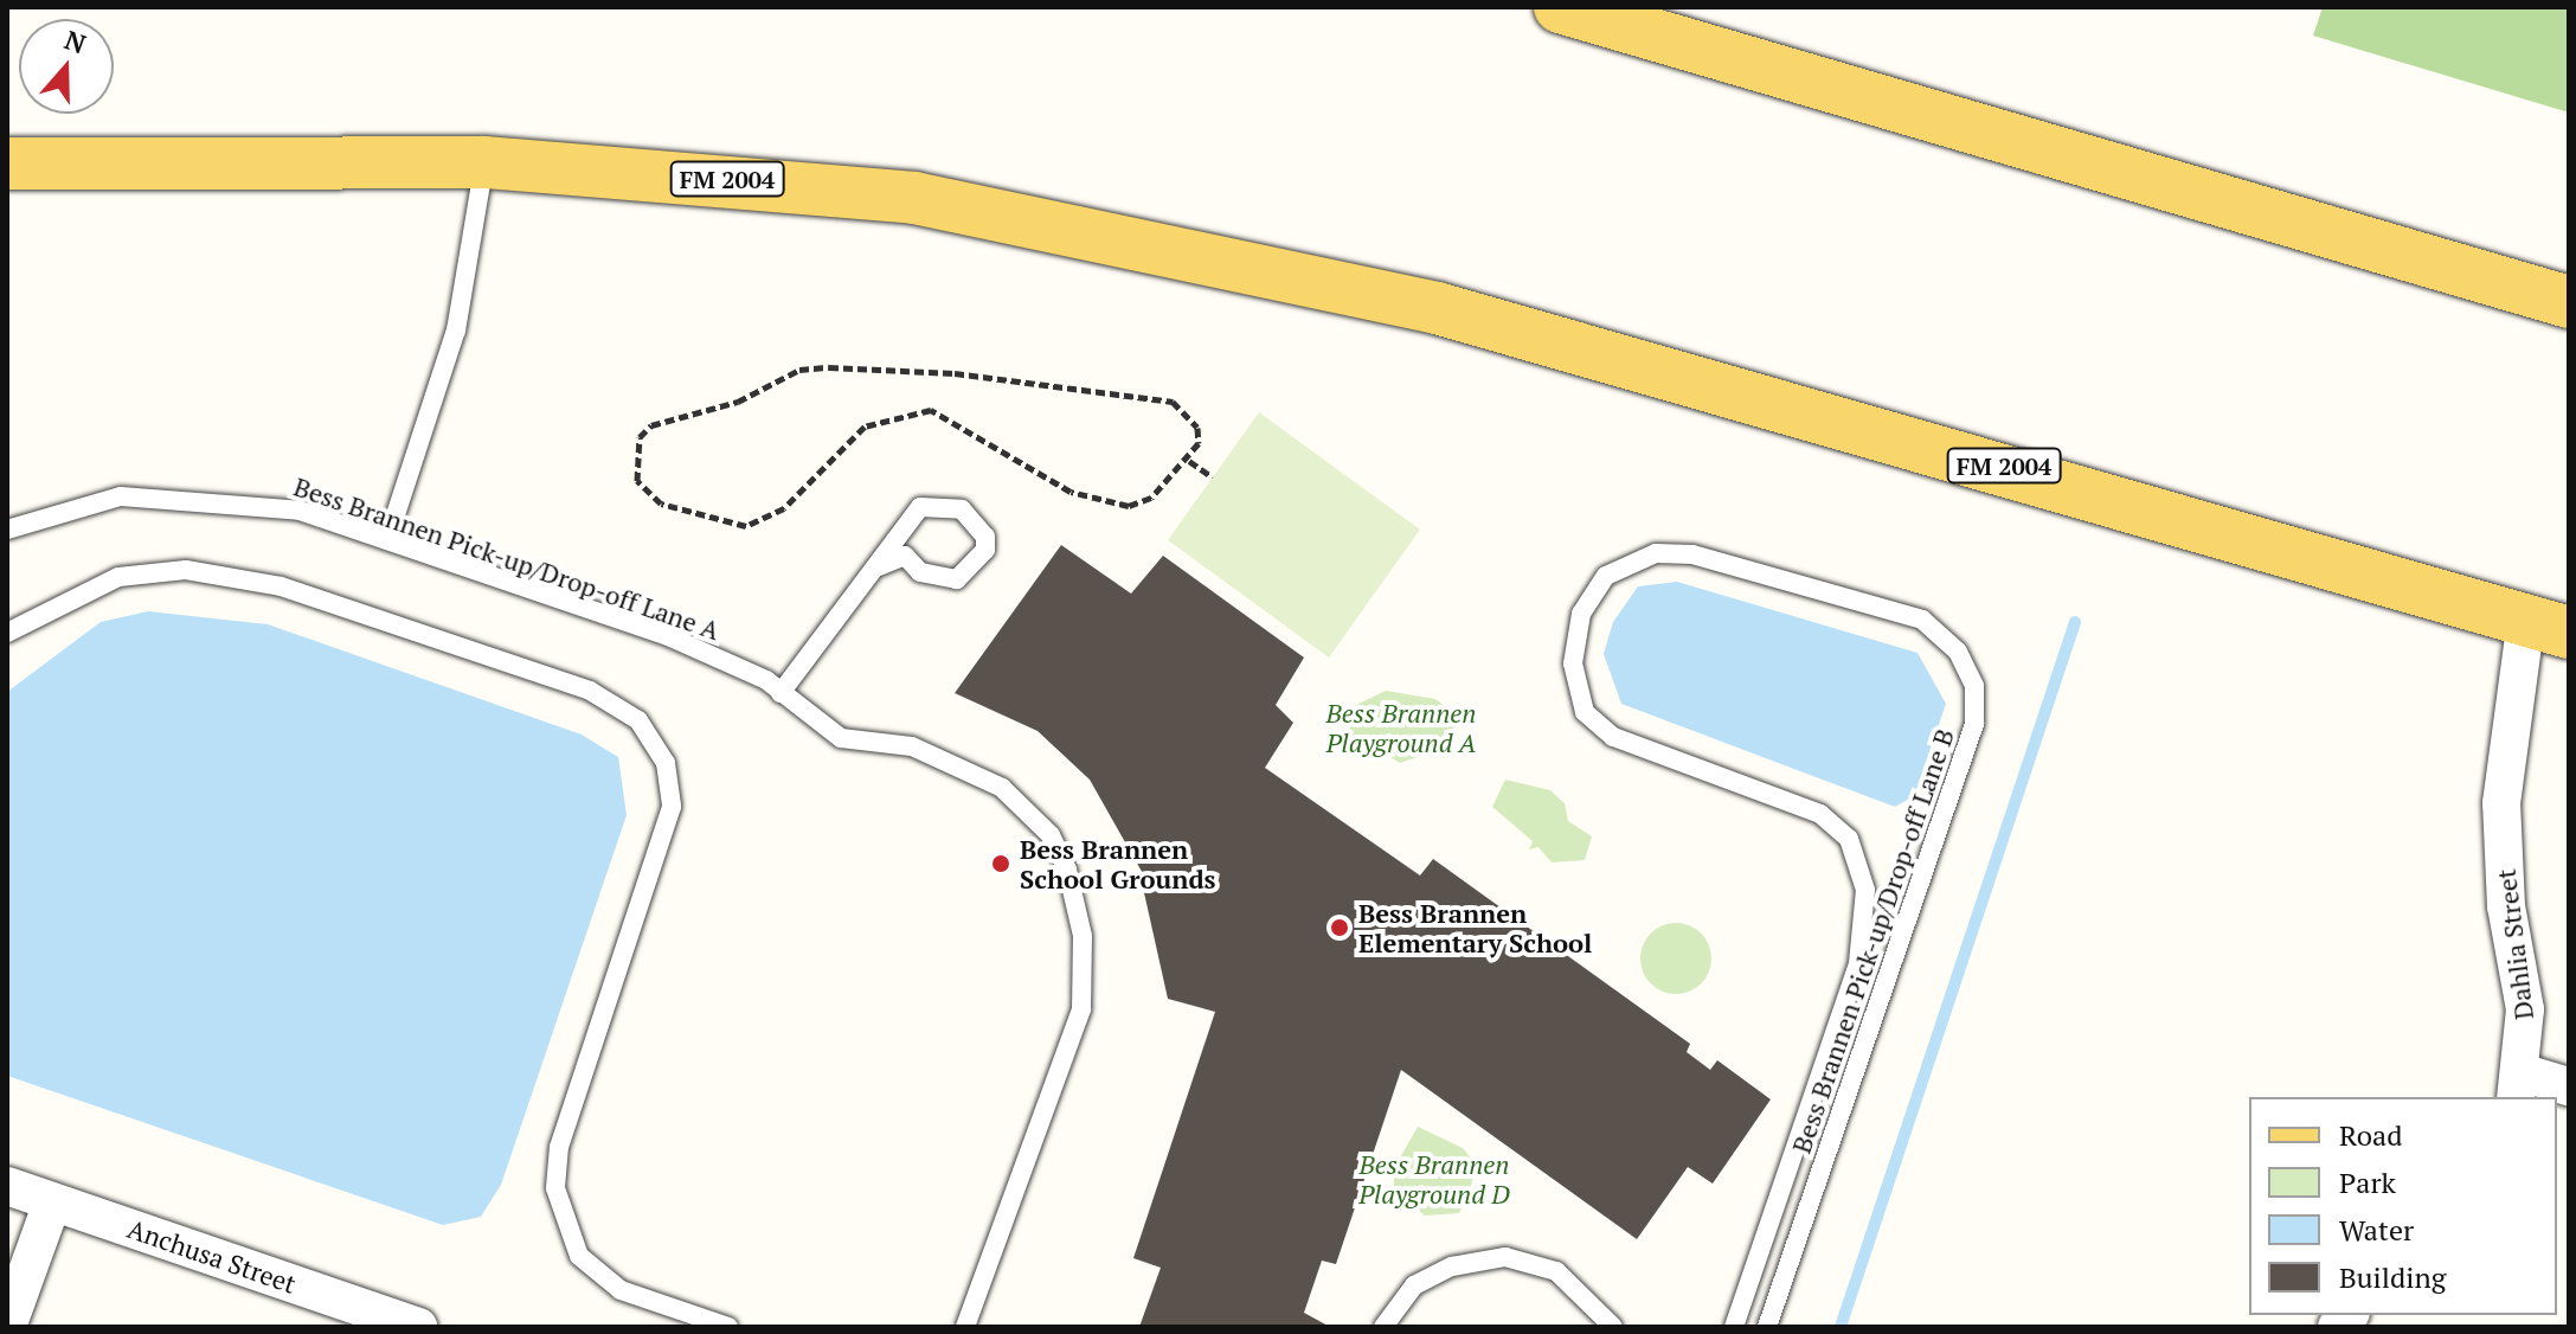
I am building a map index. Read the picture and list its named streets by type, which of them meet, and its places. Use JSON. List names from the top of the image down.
{
  "streets": {
    "main road": ["FM 2004"],
    "street": ["Dahlia Street", "Anchusa Street"],
    "lane": ["Bess Brannen Pick-up/Drop-off Lane A", "Bess Brannen Pick-up/Drop-off Lane B"]
  },
  "crossings": [
    ["FM 2004", "Dahlia Street"]
  ],
  "parks": ["Bess Brannen Playground A", "Bess Brannen Playground D"],
  "places": ["Bess Brannen School Grounds", "Bess Brannen Elementary School"],
  "legend": [
    "Road",
    "Park",
    "Water",
    "Building"
  ],
  "north": "top"
}
